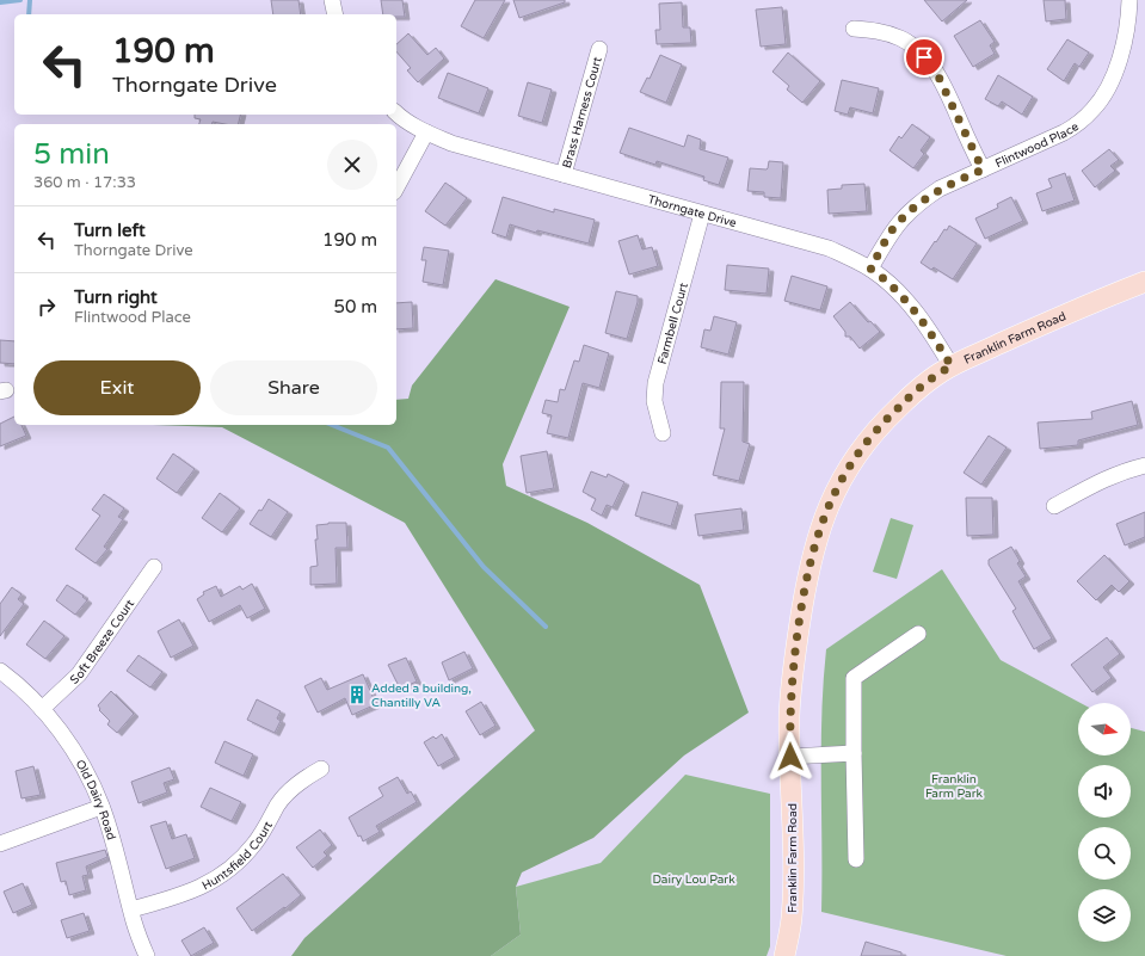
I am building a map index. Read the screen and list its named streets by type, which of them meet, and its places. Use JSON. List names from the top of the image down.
{
  "streets": {
    "main road": ["Franklin Farm Road"],
    "street": [
      "Brass Harness Court",
      "Flintwood Place",
      "Thorngate Drive",
      "Farmbell Court",
      "Soft Breeze Court",
      "Old Dairy Road",
      "Huntsfield Court"
    ]
  },
  "crossings": [
    ["Brass Harness Court", "Thorngate Drive"],
    ["Flintwood Place", "Thorngate Drive"],
    ["Thorngate Drive", "Farmbell Court"],
    ["Thorngate Drive", "Franklin Farm Road"],
    ["Soft Breeze Court", "Old Dairy Road"],
    ["Old Dairy Road", "Huntsfield Court"]
  ],
  "parks": ["Franklin Farm Park", "Dairy Lou Park"],
  "places": {
    "building": ["Added a building, Chantilly VA"]
  },
  "north": "right",
  "page": {
    "turn": ["190 m", "Thorngate Drive"],
    "heading": ["5 min", "360 m · 17:33"],
    "list": [
      {
        "name": "Turn left",
        "note": "Thorngate Drive",
        "value": "190 m"
      },
      {
        "name": "Turn right",
        "note": "Flintwood Place",
        "value": "50 m"
      }
    ],
    "buttons": ["Exit", "Share"]
  }
}
